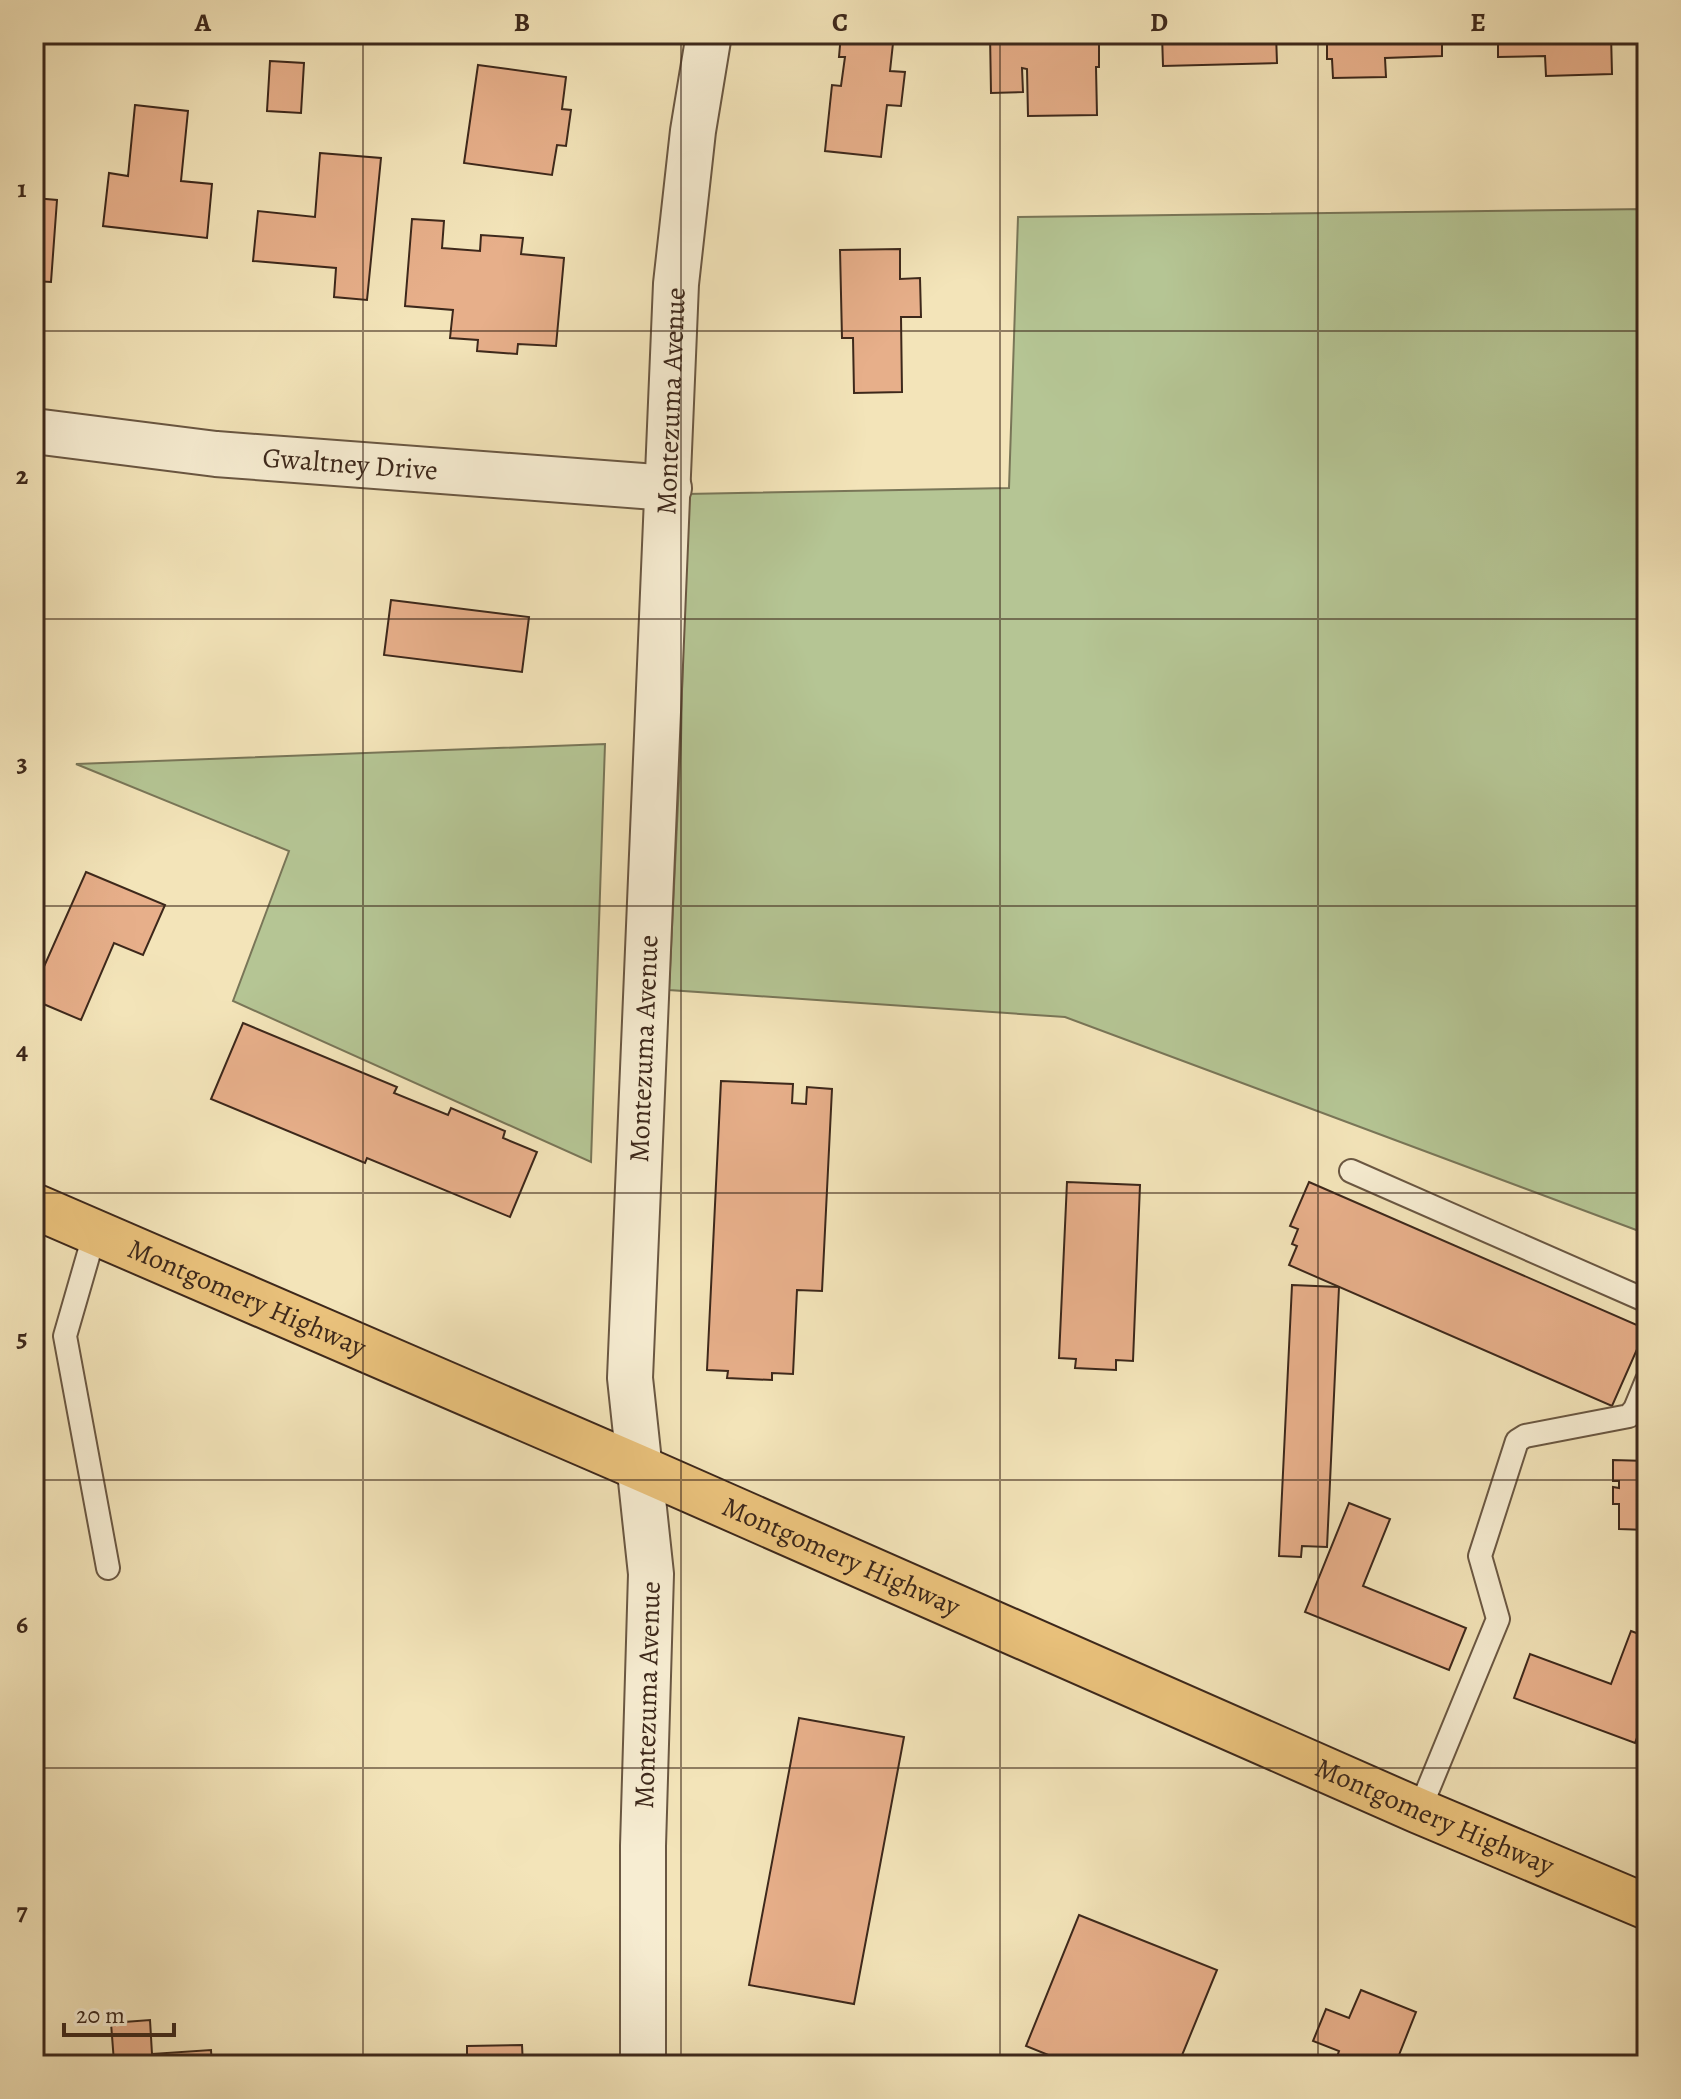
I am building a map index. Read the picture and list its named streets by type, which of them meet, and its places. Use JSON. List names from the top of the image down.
{
  "streets": {
    "main road": ["Montgomery Highway"],
    "street": ["Montezuma Avenue", "Gwaltney Drive"]
  },
  "crossings": [
    ["Montezuma Avenue", "Gwaltney Drive"],
    ["Montezuma Avenue", "Montgomery Highway"]
  ],
  "scale_bar": "20 m",
  "grid": {
    "columns": [
      "A",
      "B",
      "C",
      "D",
      "E"
    ],
    "rows": [
      "1",
      "2",
      "3",
      "4",
      "5",
      "6",
      "7"
    ]
  }
}
